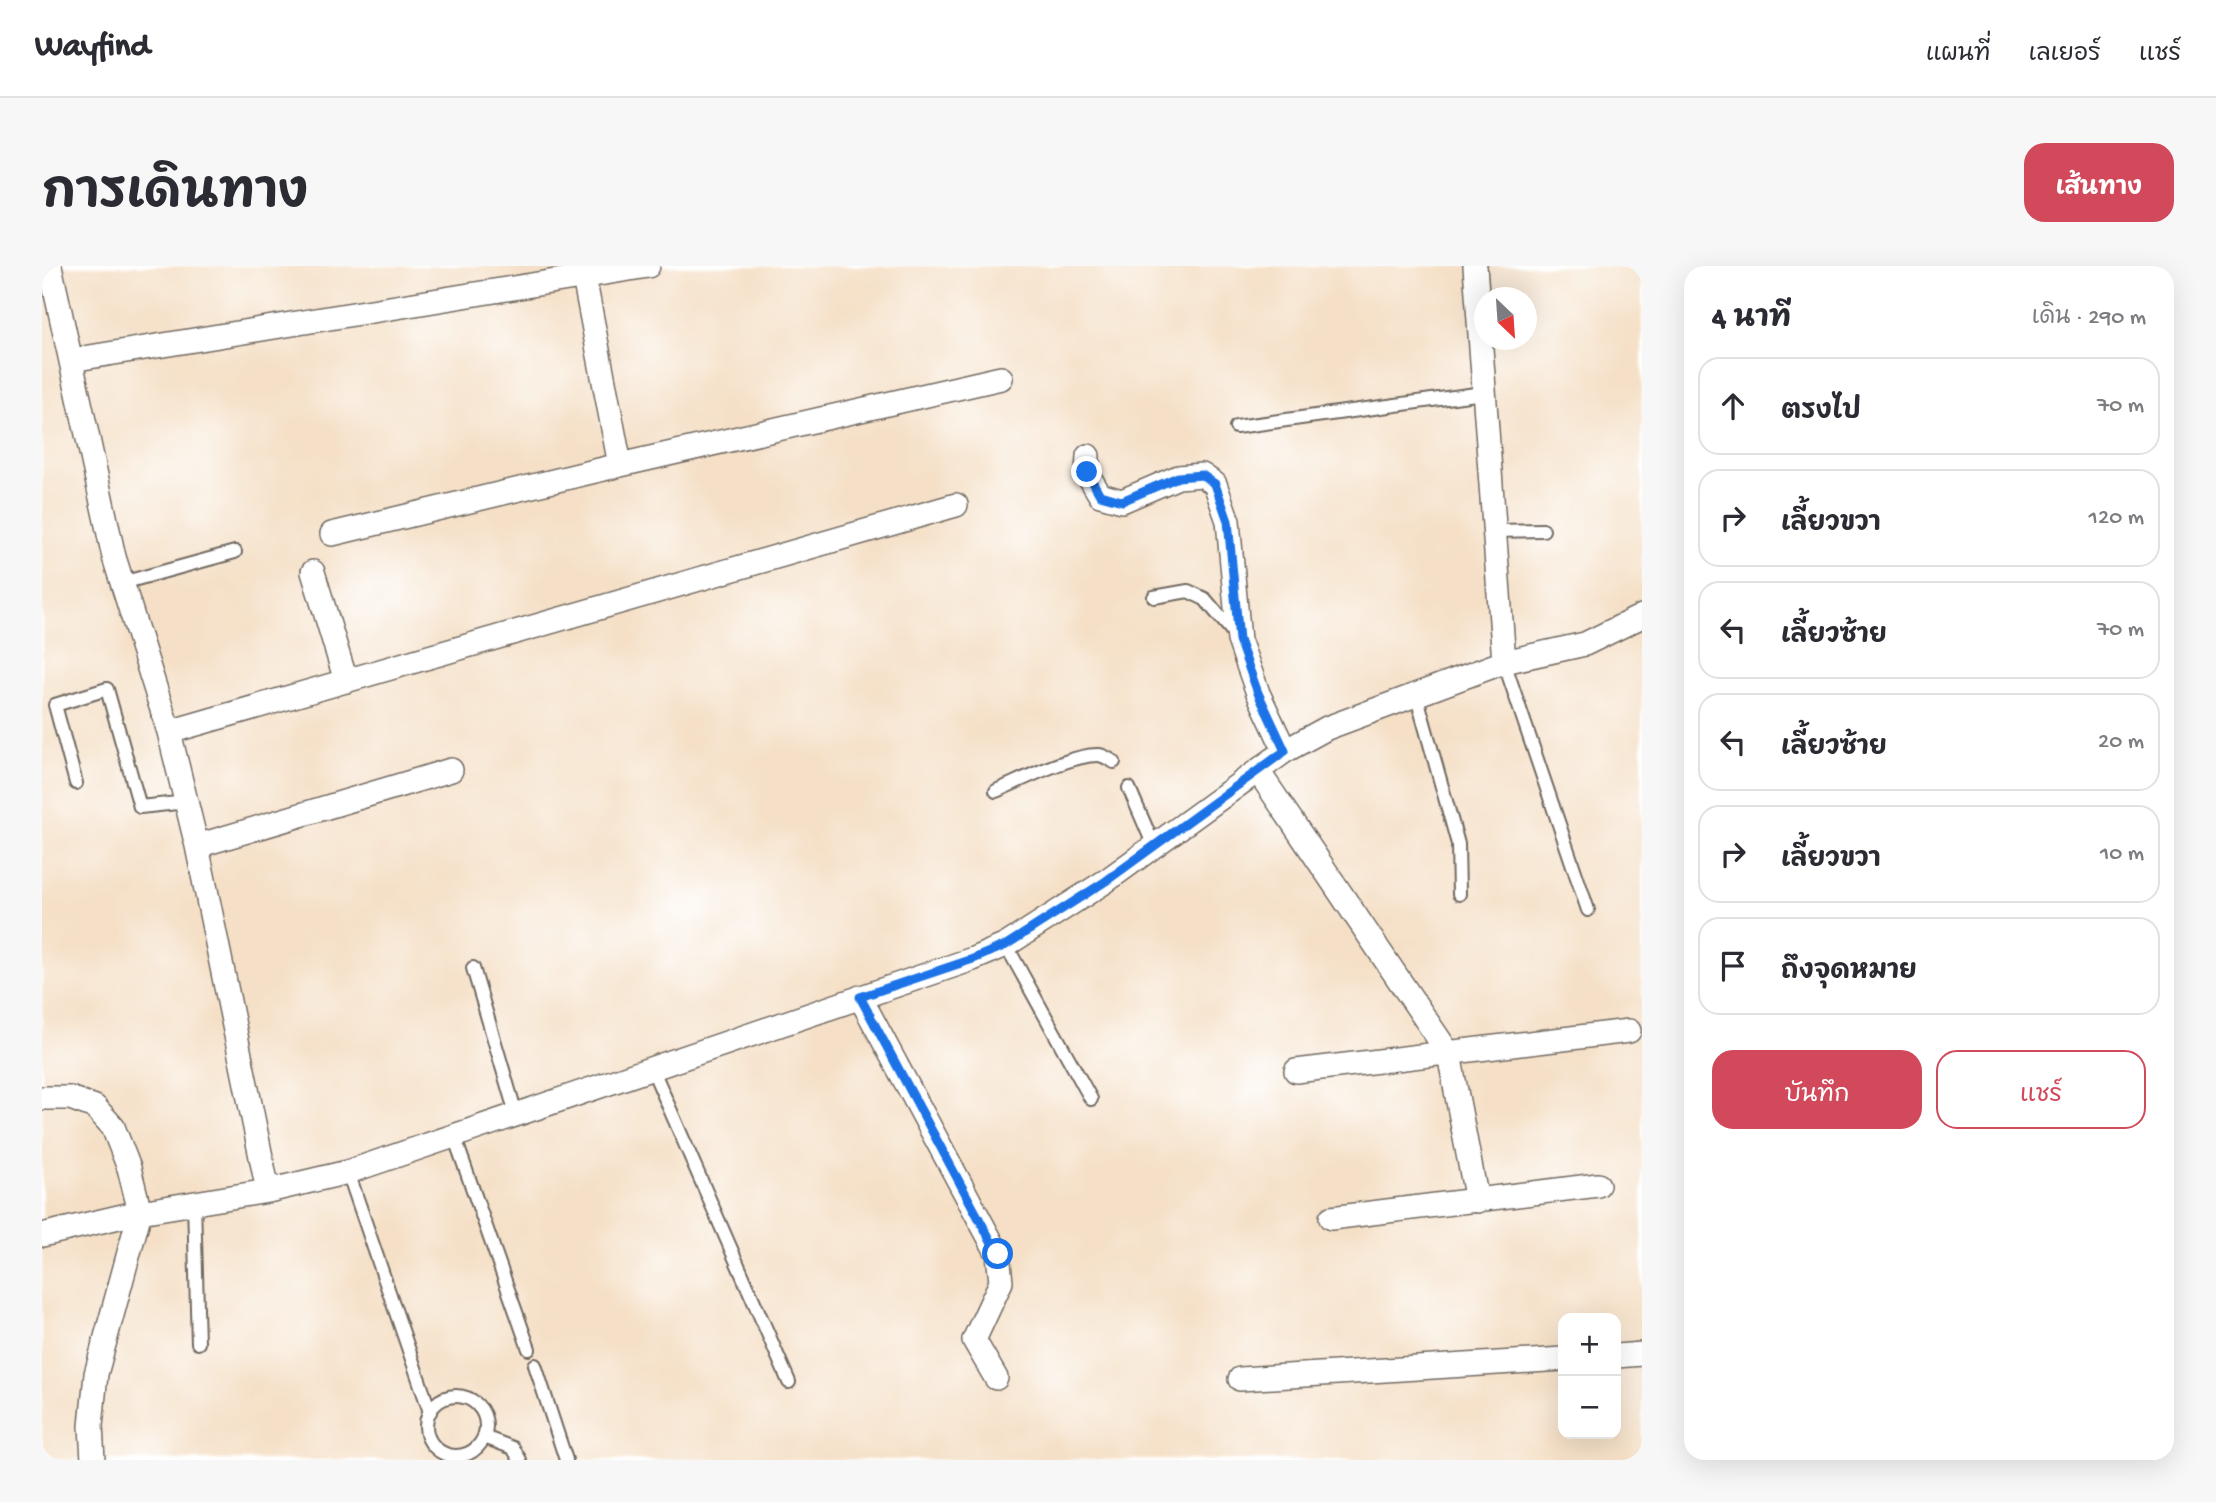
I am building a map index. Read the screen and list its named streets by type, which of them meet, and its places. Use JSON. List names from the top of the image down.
{
  "north": "bottom right",
  "page": {
    "header": "Wayfind",
    "nav": ["แผนที่", "เลเยอร์", "แชร์"],
    "title": "การเดินทาง",
    "buttons": [
      "เส้นทาง",
      ["บันทึก", "แชร์"]
    ],
    "heading": ["4 นาที", "เดิน · 290 m"],
    "list": [
      ["ตรงไป", "70 m"],
      ["เลี้ยวขวา", "120 m"],
      ["เลี้ยวซ้าย", "70 m"],
      ["เลี้ยวซ้าย", "20 m"],
      ["เลี้ยวขวา", "10 m"],
      "ถึงจุดหมาย"
    ],
    "map_buttons": ["+", "−"]
  }
}
